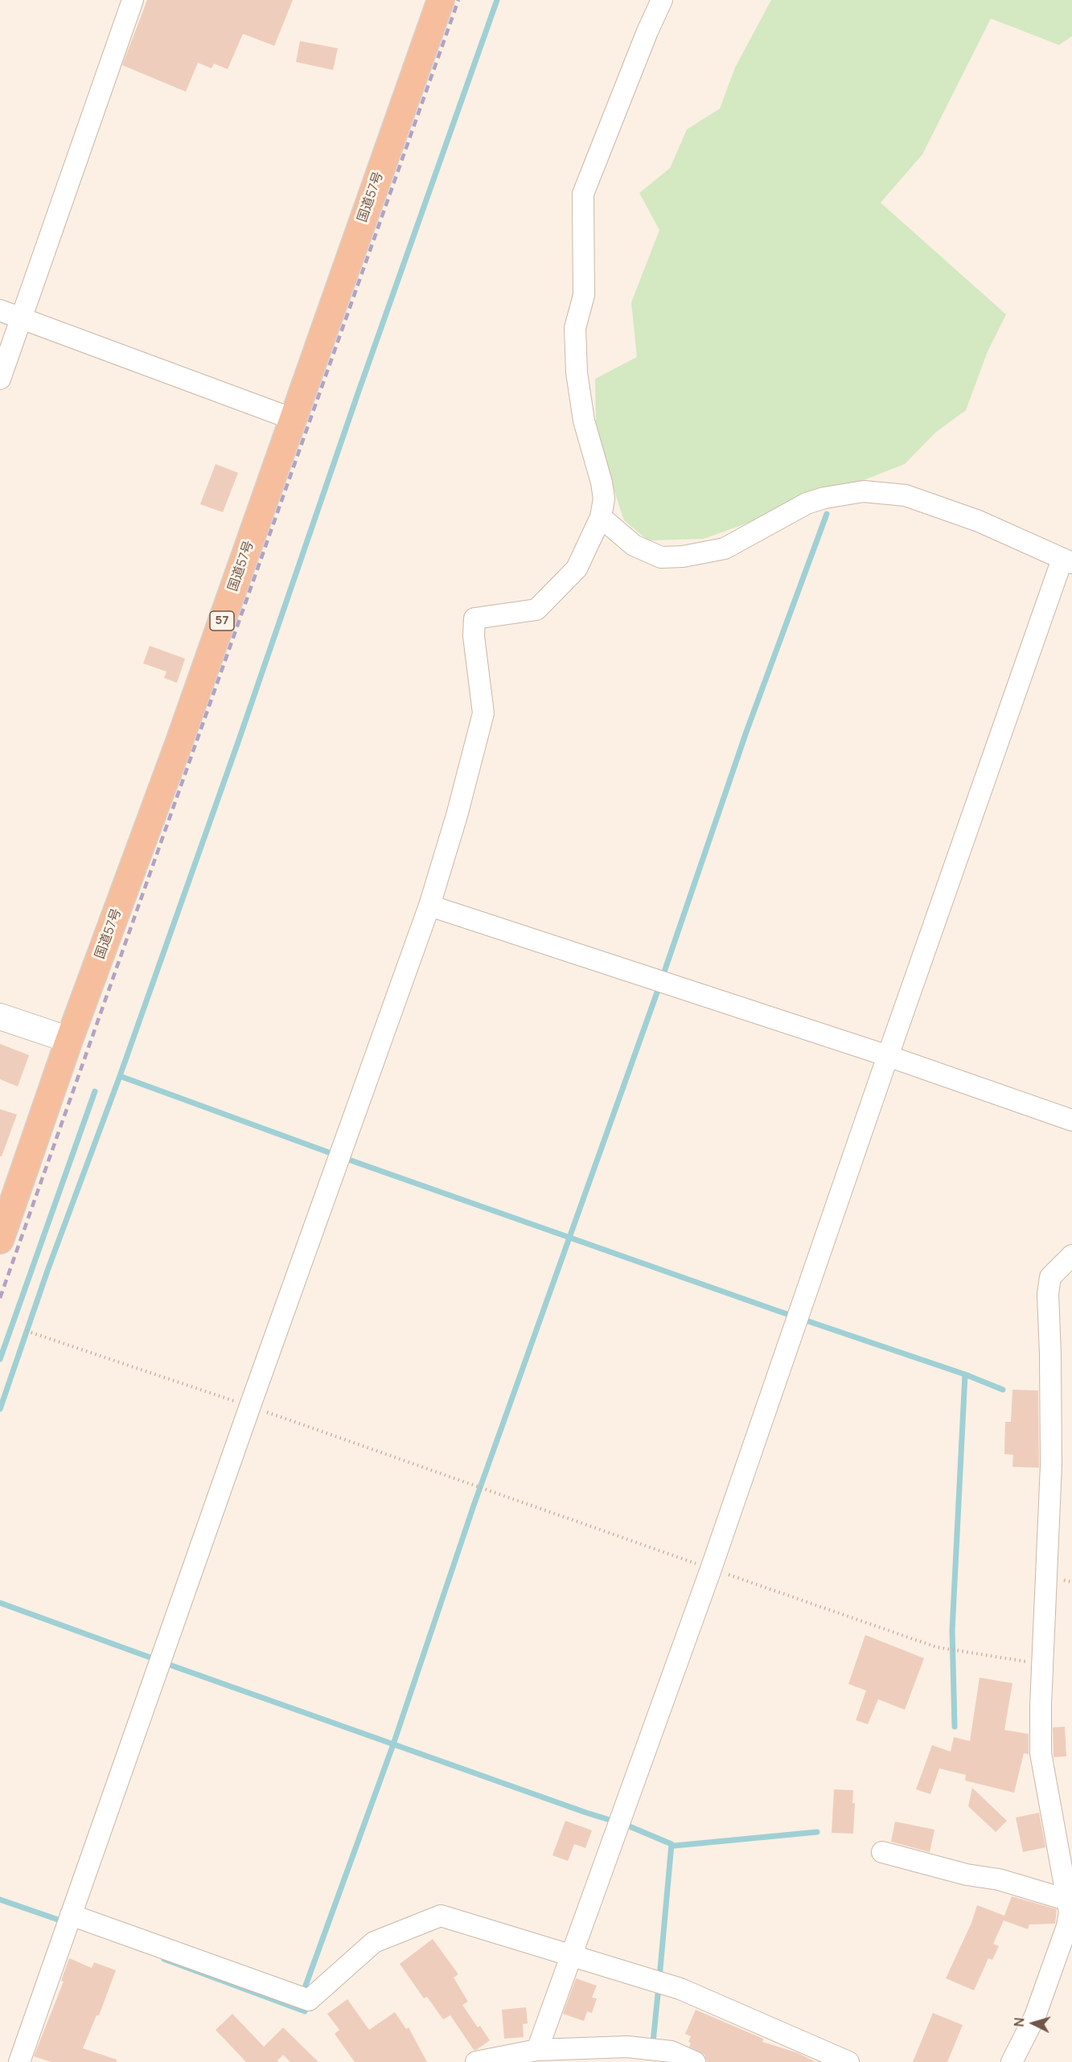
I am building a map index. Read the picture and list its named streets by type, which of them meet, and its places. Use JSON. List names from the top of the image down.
{
  "streets": {
    "highway": ["国道57号", "57"]
  },
  "north": "left"
}
